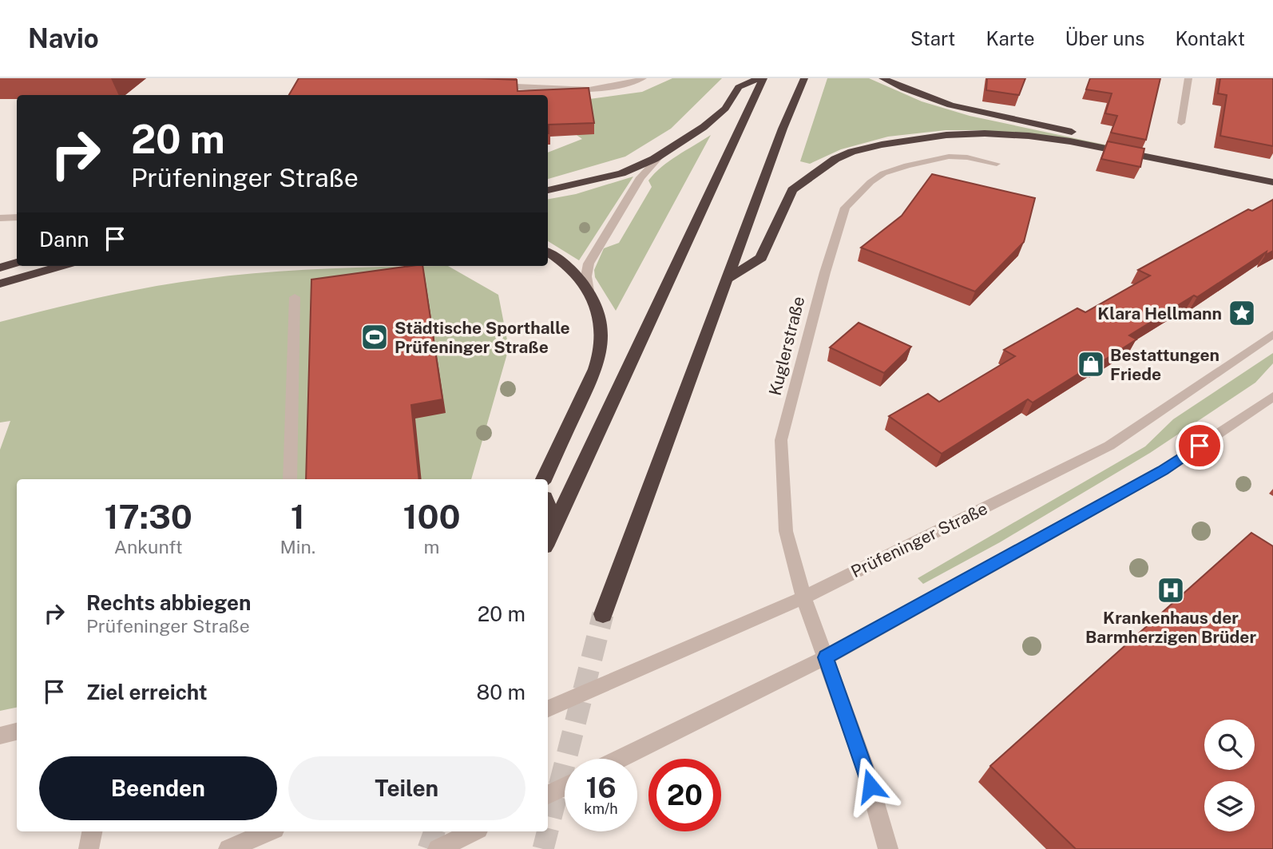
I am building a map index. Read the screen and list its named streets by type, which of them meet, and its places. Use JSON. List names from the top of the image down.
{
  "streets": {
    "street": ["Kuglerstraße", "Prüfeninger Straße"]
  },
  "crossings": [
    ["Kuglerstraße", "Prüfeninger Straße"]
  ],
  "places": {
    "place": ["Klara Hellmann"],
    "sports": ["Städtische Sporthalle Prüfeninger Straße"],
    "shop": ["Bestattungen Friede"],
    "hospital": ["Krankenhaus der Barmherzigen Brüder"]
  },
  "page": {
    "header": "Navio",
    "nav": [
      "Start",
      "Karte",
      "Über uns",
      "Kontakt"
    ],
    "turn": ["20 m", "Prüfeninger Straße"],
    "then": "Dann",
    "eta": [
      "17:30",
      "Ankunft",
      "1",
      "Min.",
      "100",
      "m"
    ],
    "list": [
      {
        "name": "Rechts abbiegen",
        "note": "Prüfeninger Straße",
        "value": "20 m"
      },
      {
        "name": "Ziel erreicht",
        "value": "80 m"
      }
    ],
    "buttons": ["Beenden", "Teilen"],
    "speed": "16 km/h",
    "limit": "20"
  }
}
